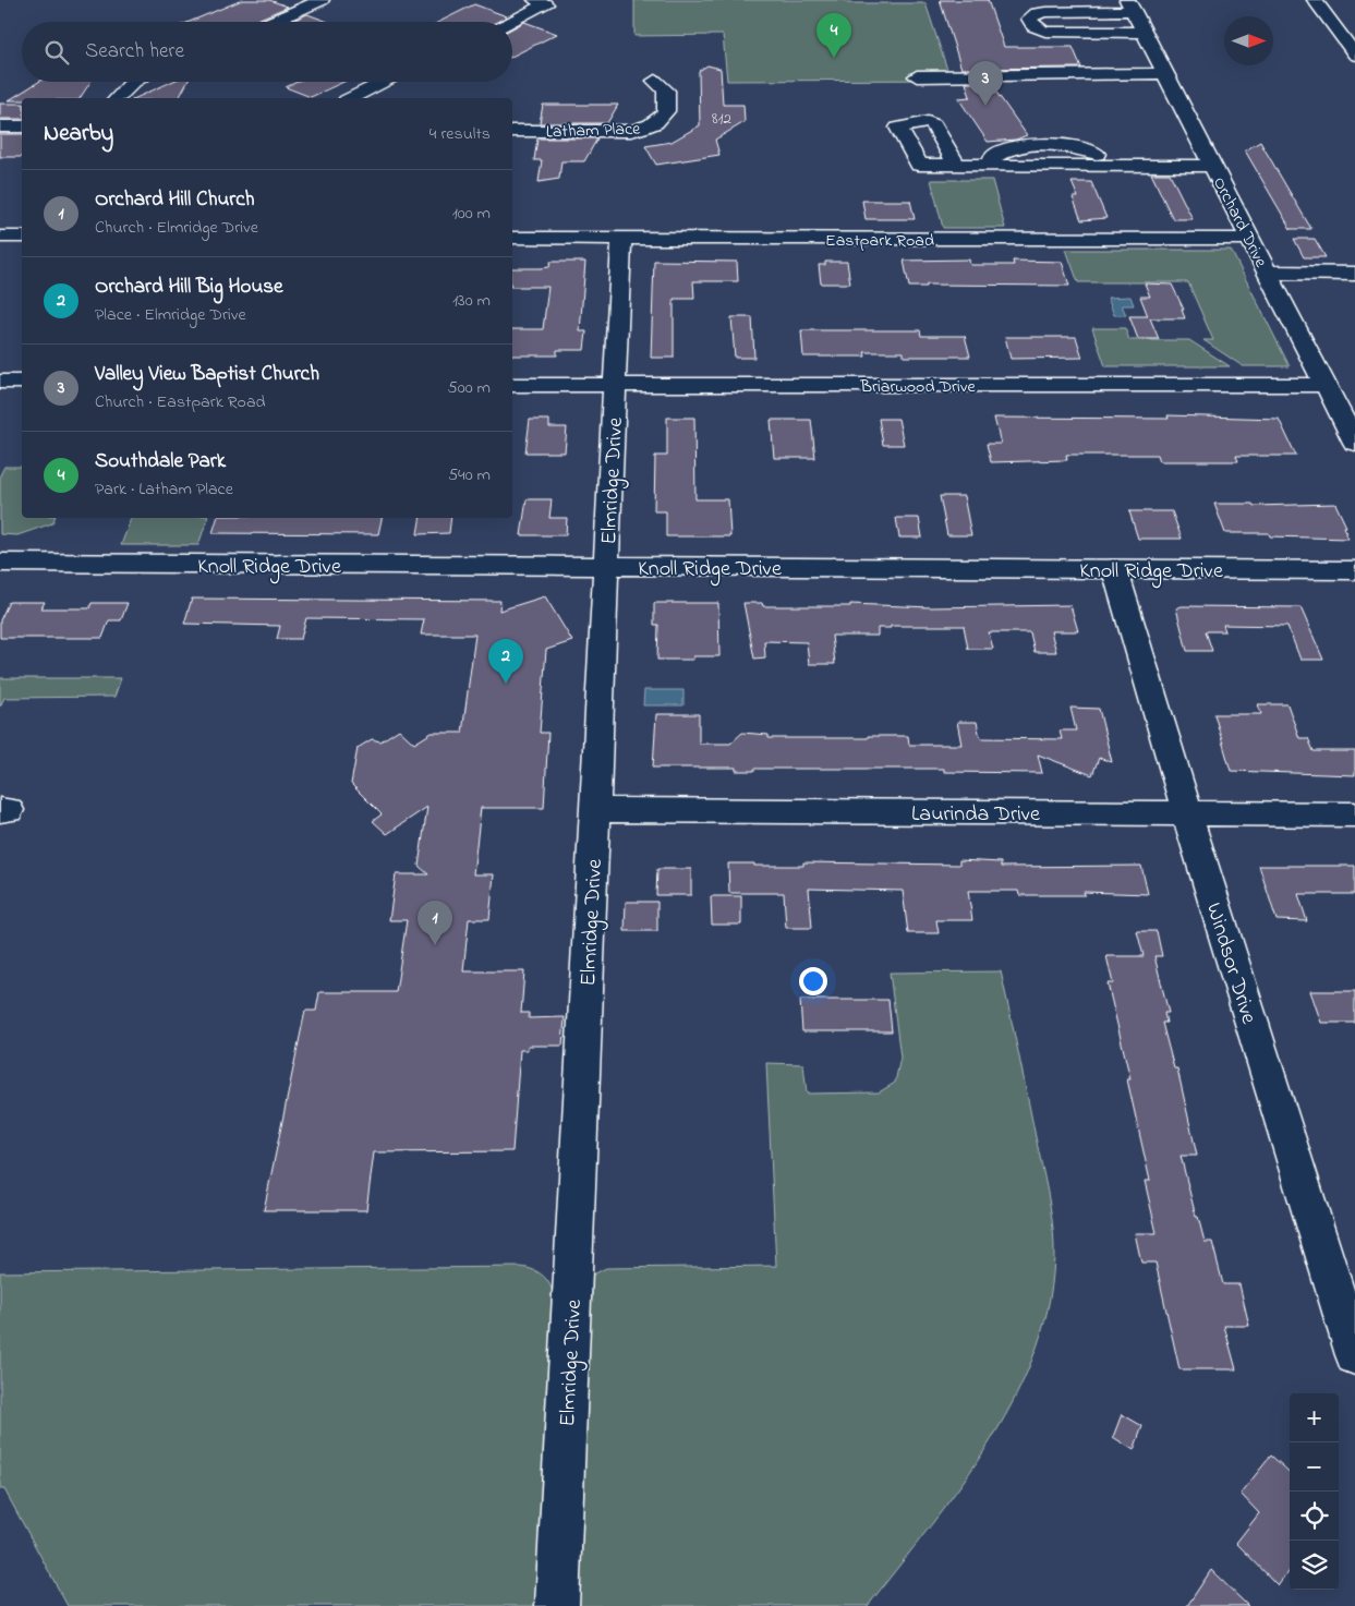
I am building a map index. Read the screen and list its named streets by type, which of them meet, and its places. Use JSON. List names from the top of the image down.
{
  "streets": {
    "street": [
      "Latham Place",
      "Orchard Drive",
      "Eastpark Road",
      "Briarwood Drive",
      "Elmridge Drive",
      "Knoll Ridge Drive",
      "Laurinda Drive",
      "Windsor Drive"
    ]
  },
  "crossings": [
    ["Orchard Drive", "Eastpark Road"],
    ["Orchard Drive", "Briarwood Drive"],
    ["Eastpark Road", "Elmridge Drive"],
    ["Briarwood Drive", "Elmridge Drive"],
    ["Elmridge Drive", "Knoll Ridge Drive"],
    ["Elmridge Drive", "Laurinda Drive"],
    ["Knoll Ridge Drive", "Windsor Drive"],
    ["Laurinda Drive", "Windsor Drive"]
  ],
  "house_numbers": ["812"],
  "north": "right",
  "page": {
    "pins": [
      "4",
      "3",
      "2",
      "1"
    ],
    "search": "Search here",
    "heading": ["Nearby", "4 results"],
    "list": [
      {
        "mark": "1",
        "name": "Orchard Hill Church",
        "note": "Church · Elmridge Drive",
        "value": "100 m"
      },
      {
        "mark": "2",
        "name": "Orchard Hill Big House",
        "note": "Place · Elmridge Drive",
        "value": "130 m"
      },
      {
        "mark": "3",
        "name": "Valley View Baptist Church",
        "note": "Church · Eastpark Road",
        "value": "500 m"
      },
      {
        "mark": "4",
        "name": "Southdale Park",
        "note": "Park · Latham Place",
        "value": "540 m"
      }
    ],
    "map_buttons": ["+", "−"]
  }
}
